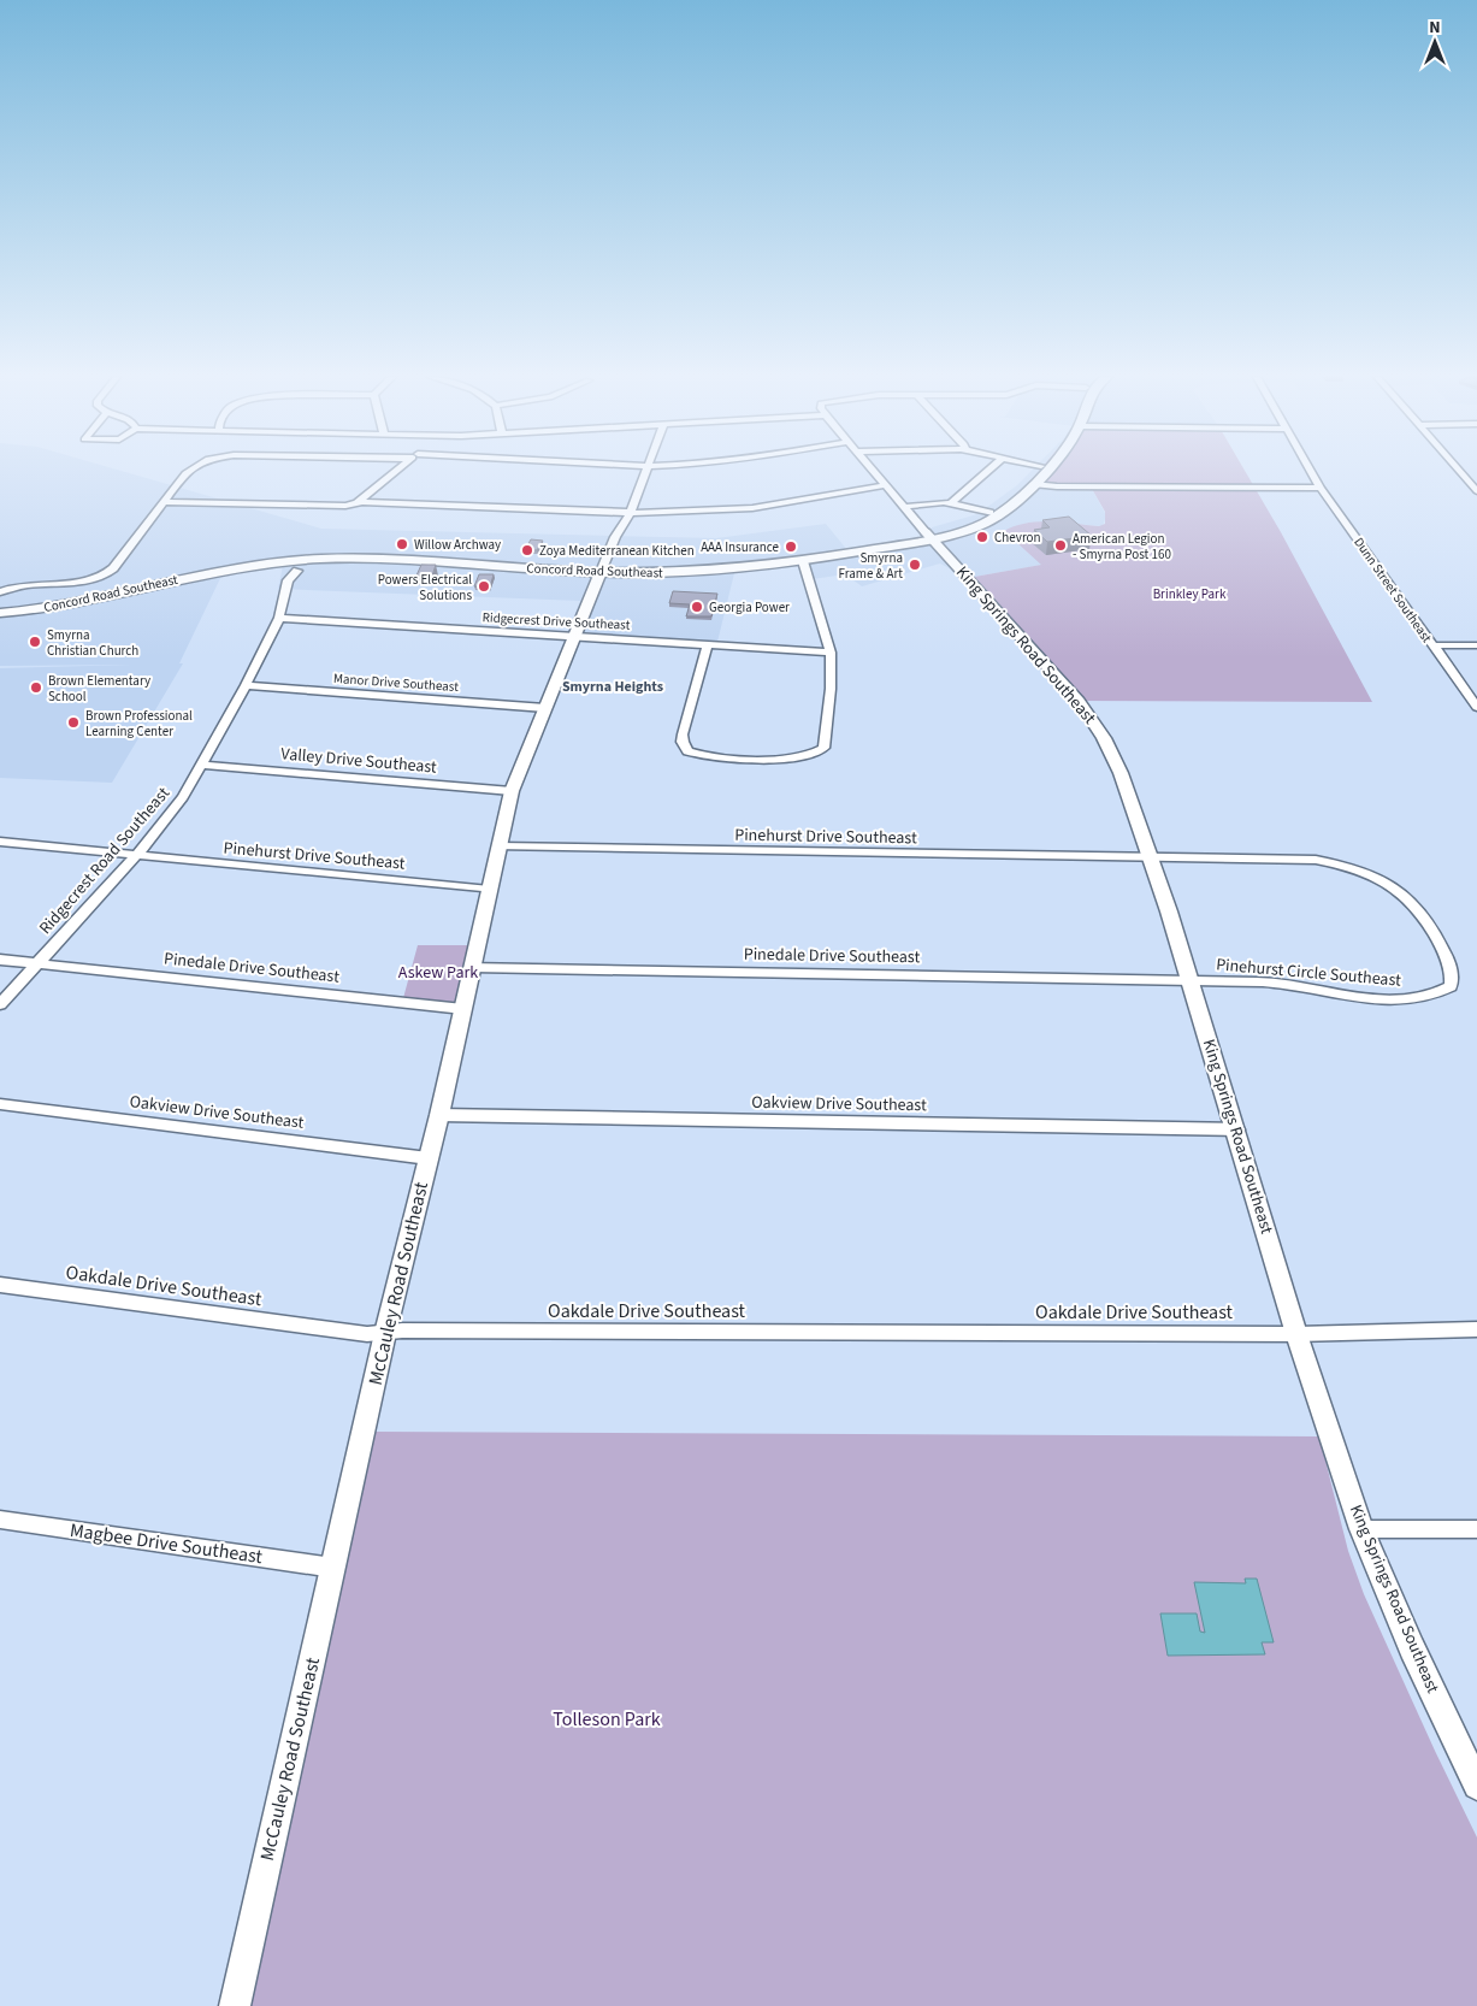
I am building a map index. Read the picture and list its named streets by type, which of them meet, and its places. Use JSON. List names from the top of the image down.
{
  "streets": {
    "main road": ["Concord Road Southeast"],
    "street": [
      "Dunn Street Southeast",
      "Ridgecrest Drive Southeast",
      "King Springs Road Southeast",
      "Manor Drive Southeast",
      "Valley Drive Southeast",
      "Pinehurst Drive Southeast",
      "Ridgecrest Road Southeast",
      "Pinedale Drive Southeast",
      "Pinehurst Circle Southeast",
      "Oakview Drive Southeast",
      "McCauley Road Southeast",
      "Oakdale Drive Southeast",
      "Magbee Drive Southeast"
    ]
  },
  "crossings": [
    ["Concord Road Southeast", "King Springs Road Southeast"],
    ["Concord Road Southeast", "McCauley Road Southeast"],
    ["Ridgecrest Drive Southeast", "Ridgecrest Road Southeast"],
    ["Ridgecrest Drive Southeast", "McCauley Road Southeast"],
    ["King Springs Road Southeast", "Pinehurst Drive Southeast"],
    ["King Springs Road Southeast", "Pinedale Drive Southeast"],
    ["King Springs Road Southeast", "Pinehurst Circle Southeast"],
    ["King Springs Road Southeast", "Oakview Drive Southeast"],
    ["King Springs Road Southeast", "Oakdale Drive Southeast"],
    ["Manor Drive Southeast", "Ridgecrest Road Southeast"],
    ["Manor Drive Southeast", "McCauley Road Southeast"],
    ["Valley Drive Southeast", "Ridgecrest Road Southeast"],
    ["Valley Drive Southeast", "McCauley Road Southeast"],
    ["Pinehurst Drive Southeast", "Ridgecrest Road Southeast"],
    ["Pinehurst Drive Southeast", "Pinehurst Circle Southeast"],
    ["Pinehurst Drive Southeast", "McCauley Road Southeast"],
    ["Ridgecrest Road Southeast", "Pinedale Drive Southeast"],
    ["Pinedale Drive Southeast", "Pinehurst Circle Southeast"],
    ["Pinedale Drive Southeast", "McCauley Road Southeast"],
    ["Oakview Drive Southeast", "McCauley Road Southeast"],
    ["McCauley Road Southeast", "Oakdale Drive Southeast"],
    ["McCauley Road Southeast", "Magbee Drive Southeast"]
  ],
  "districts": ["Smyrna Heights"],
  "parks": ["Brinkley Park", "Askew Park", "Tolleson Park"],
  "places": [
    "Chevron",
    "Willow Archway",
    "American Legion - Smyrna Post 160",
    "AAA Insurance",
    "Zoya Mediterranean Kitchen",
    "Smyrna Frame & Art",
    "Powers Electrical Solutions",
    "Georgia Power",
    "Smyrna Christian Church",
    "Brown Elementary School",
    "Brown Professional Learning Center"
  ],
  "north": "top"
}
